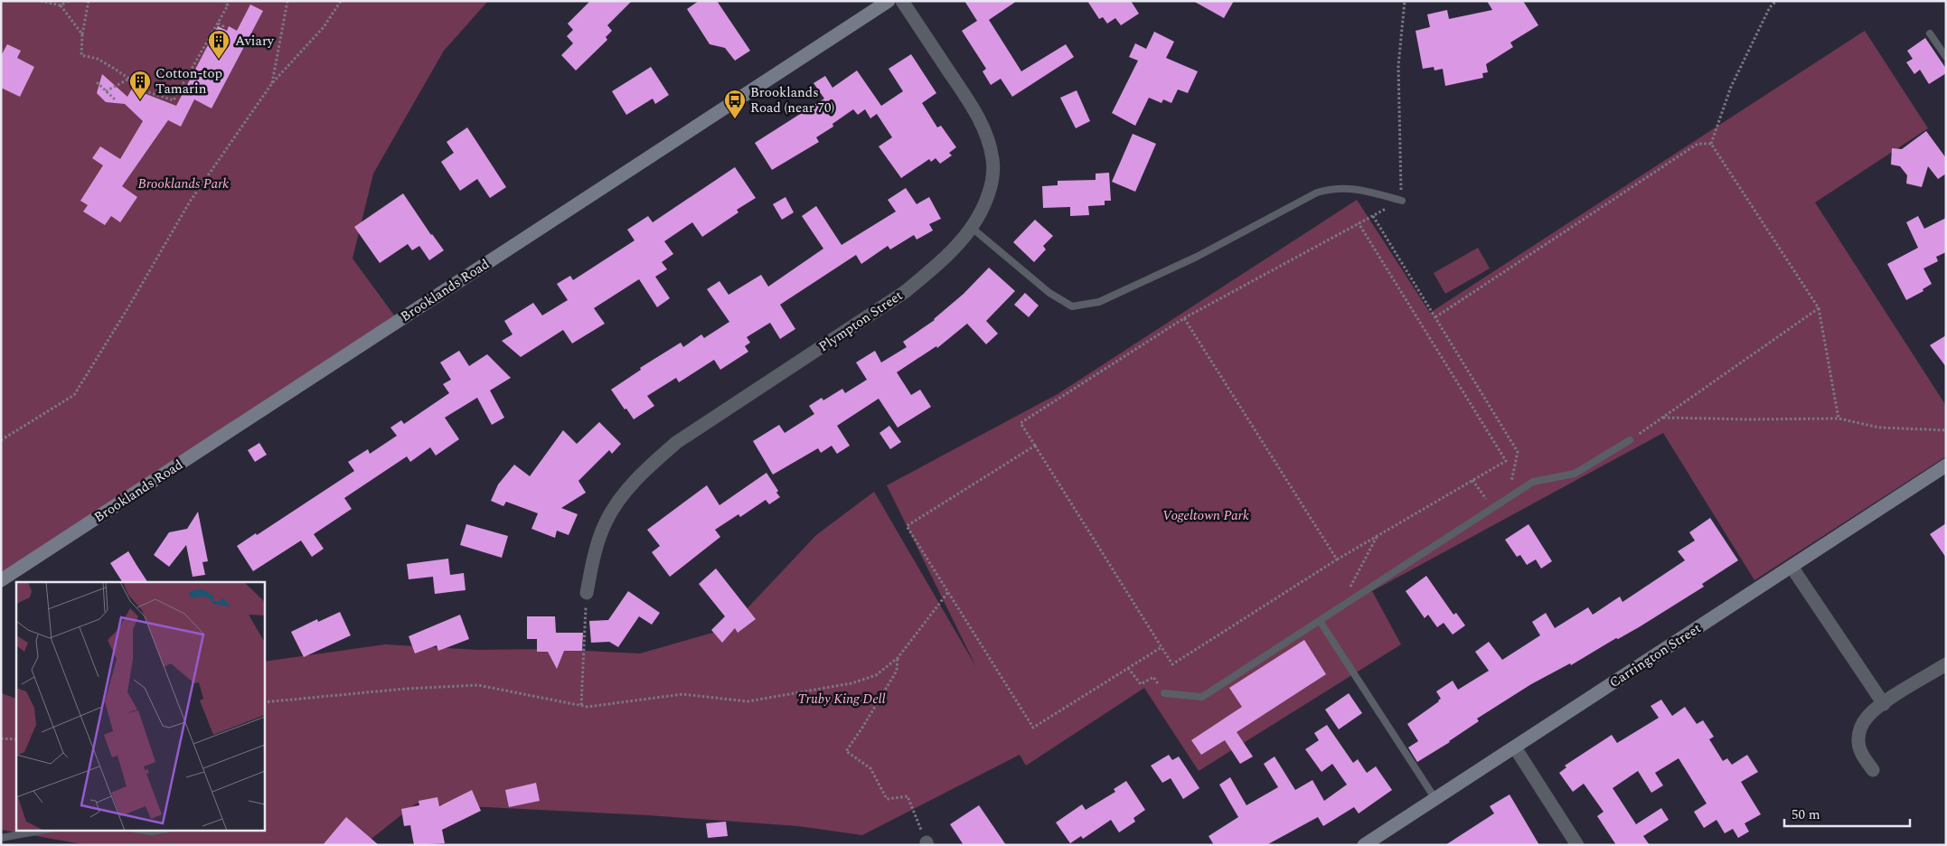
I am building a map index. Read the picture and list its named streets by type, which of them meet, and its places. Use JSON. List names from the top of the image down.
{
  "streets": {
    "street": ["Brooklands Road", "Plympton Street", "Carrington Street"]
  },
  "parks": ["Brooklands Park", "Vogeltown Park", "Truby King Dell"],
  "places": {
    "building": ["Aviary", "Cotton-top Tamarin"],
    "bus stop": ["Brooklands Road (near 70)"]
  },
  "scale_bar": "50 m"
}
